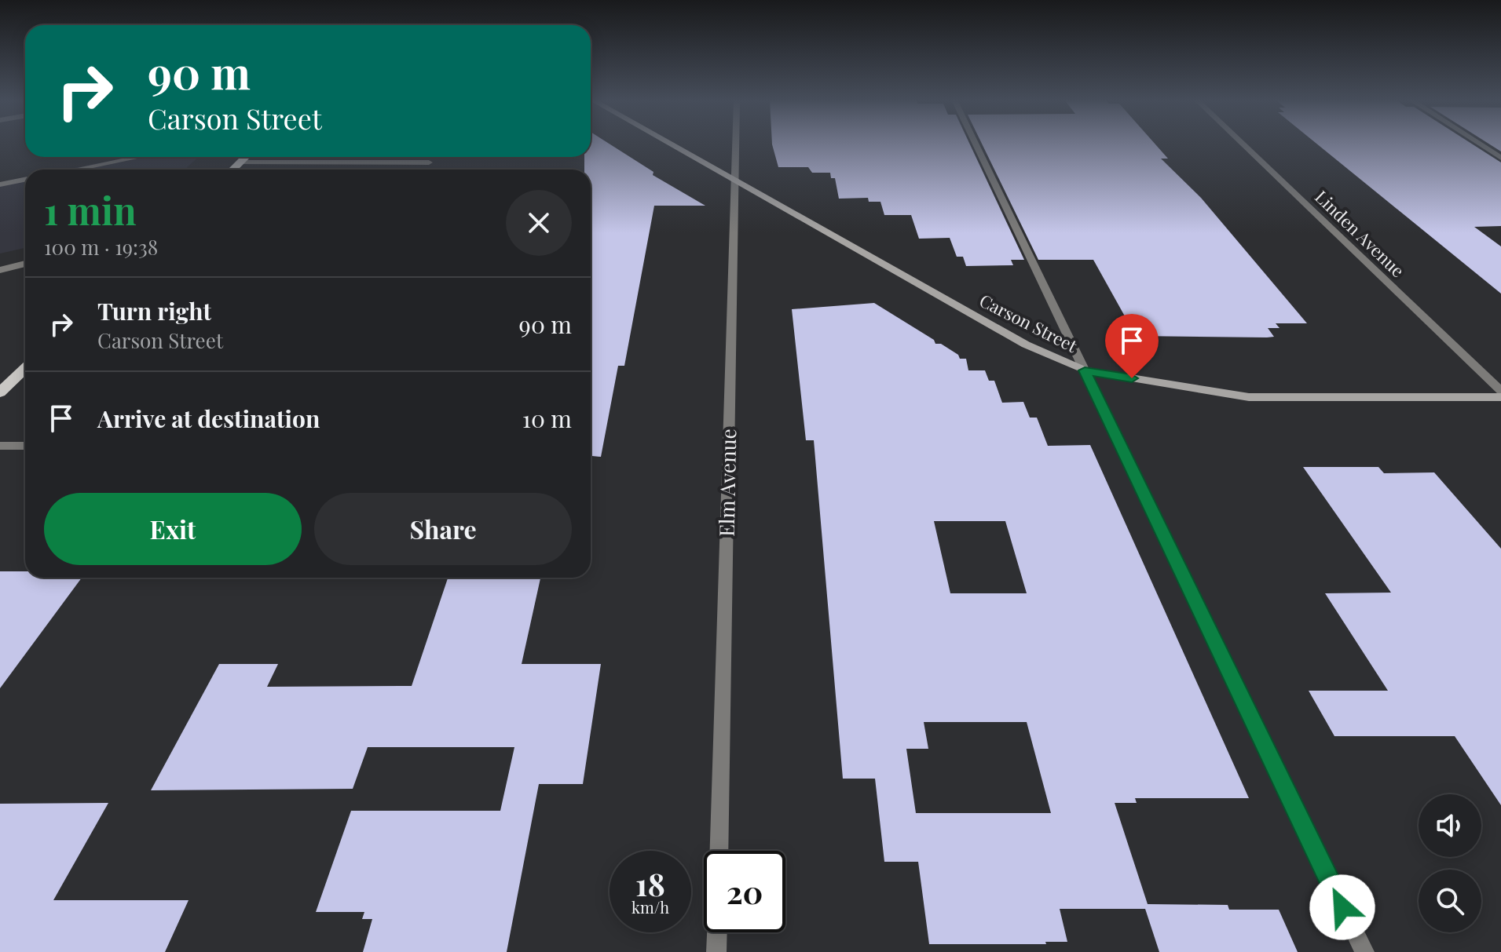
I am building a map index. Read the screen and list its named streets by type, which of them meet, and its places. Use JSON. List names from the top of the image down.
{
  "streets": {
    "main road": ["Carson Street"],
    "street": ["Linden Avenue", "Elm Avenue"]
  },
  "crossings": [
    ["Carson Street", "Elm Avenue"]
  ],
  "page": {
    "turn": ["90 m", "Carson Street"],
    "heading": ["1 min", "100 m · 19:38"],
    "list": [
      {
        "name": "Turn right",
        "note": "Carson Street",
        "value": "90 m"
      },
      {
        "name": "Arrive at destination",
        "value": "10 m"
      }
    ],
    "buttons": ["Exit", "Share"],
    "speed": "18 km/h",
    "limit": "20"
  }
}
